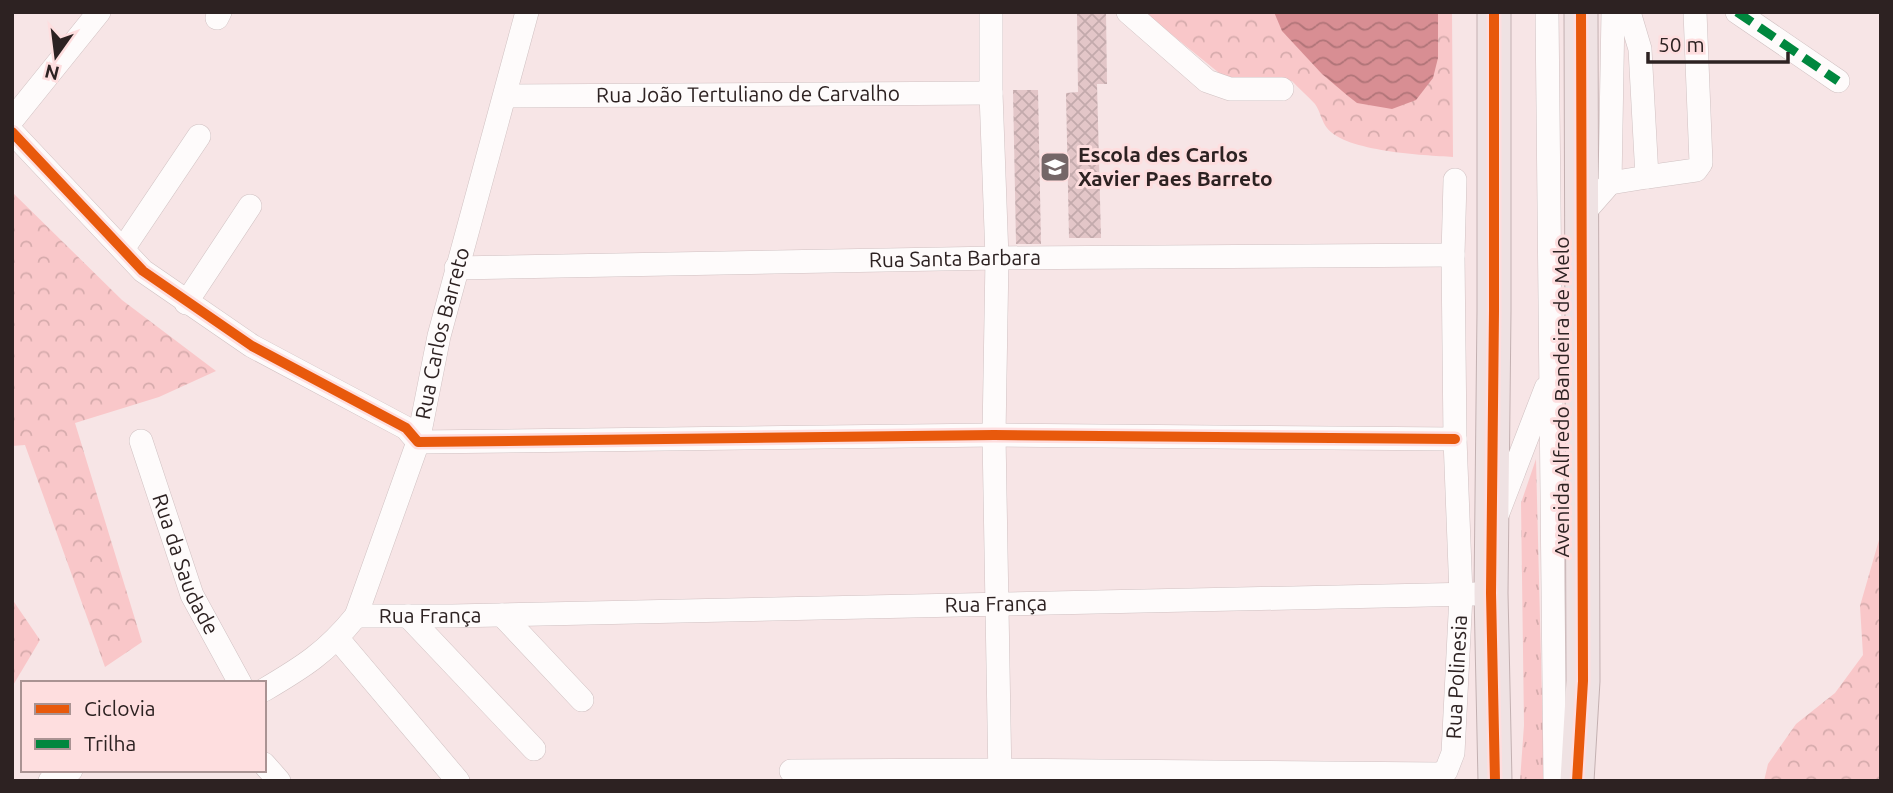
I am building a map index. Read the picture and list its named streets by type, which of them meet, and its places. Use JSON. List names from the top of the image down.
{
  "streets": {
    "highway": ["Avenida Alfredo Bandeira de Melo"],
    "street": [
      "Rua João Tertuliano de Carvalho",
      "Rua Santa Barbara",
      "Rua Carlos Barreto",
      "Rua da Saudade",
      "Rua França",
      "Rua Polinesia"
    ]
  },
  "crossings": [
    ["Rua João Tertuliano de Carvalho", "Rua Carlos Barreto"],
    ["Rua Santa Barbara", "Rua Carlos Barreto"],
    ["Rua Santa Barbara", "Rua Polinesia"],
    ["Rua Carlos Barreto", "Rua França"],
    ["Rua França", "Rua Polinesia"]
  ],
  "places": {
    "school or university": ["Escola des Carlos Xavier Paes Barreto"]
  },
  "legend": ["Ciclovia", "Trilha"],
  "scale_bar": "50 m",
  "north": "bottom"
}
